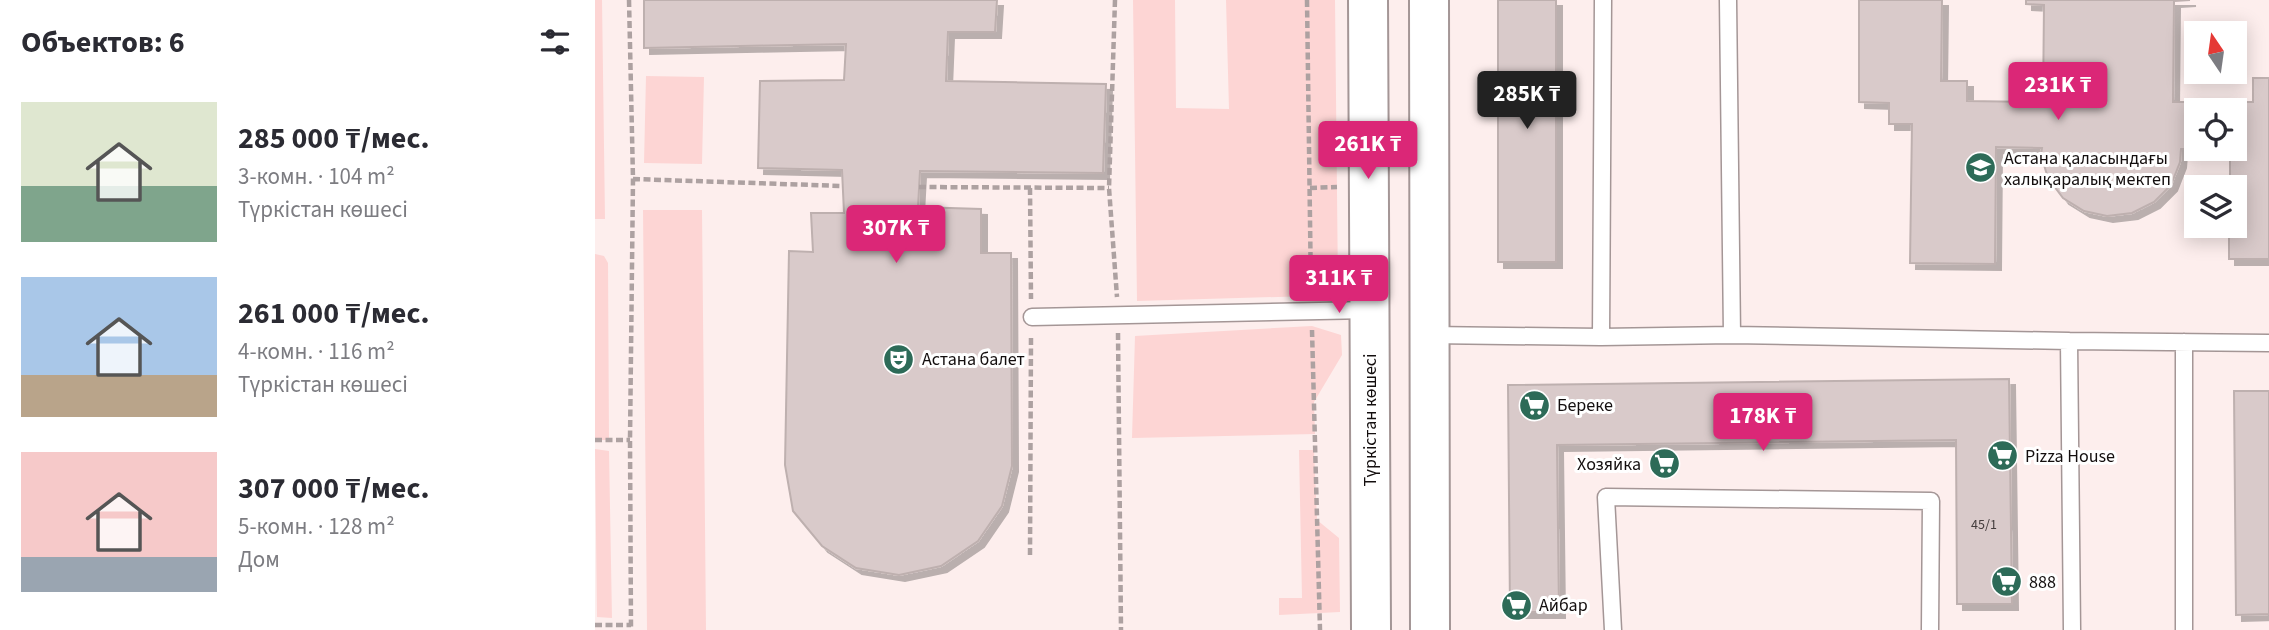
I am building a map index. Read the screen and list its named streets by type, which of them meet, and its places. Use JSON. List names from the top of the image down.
{
  "streets": {
    "main road": ["Түркістан көшесі"]
  },
  "places": {
    "school or university": ["Астана қаласындағы халықаралық мектеп"],
    "theatre": ["Астана балет"],
    "supermarket": [
      "Береке",
      "Pizza House",
      "Хозяйка",
      "888",
      "Айбар"
    ]
  },
  "house_numbers": ["45/1"],
  "north": "top",
  "page": {
    "heading": "Объектов: 6",
    "price": [
      "231K ₸",
      "285K ₸",
      "261K ₸",
      "307K ₸",
      "311K ₸",
      "178K ₸"
    ],
    "list": [
      {
        "name": "285 000 ₸/мес.",
        "note": "3-комн. · 104 m² · Түркістан көшесі"
      },
      {
        "name": "261 000 ₸/мес.",
        "note": "4-комн. · 116 m² · Түркістан көшесі"
      },
      {
        "name": "307 000 ₸/мес.",
        "note": "5-комн. · 128 m² · Дом"
      }
    ]
  }
}
